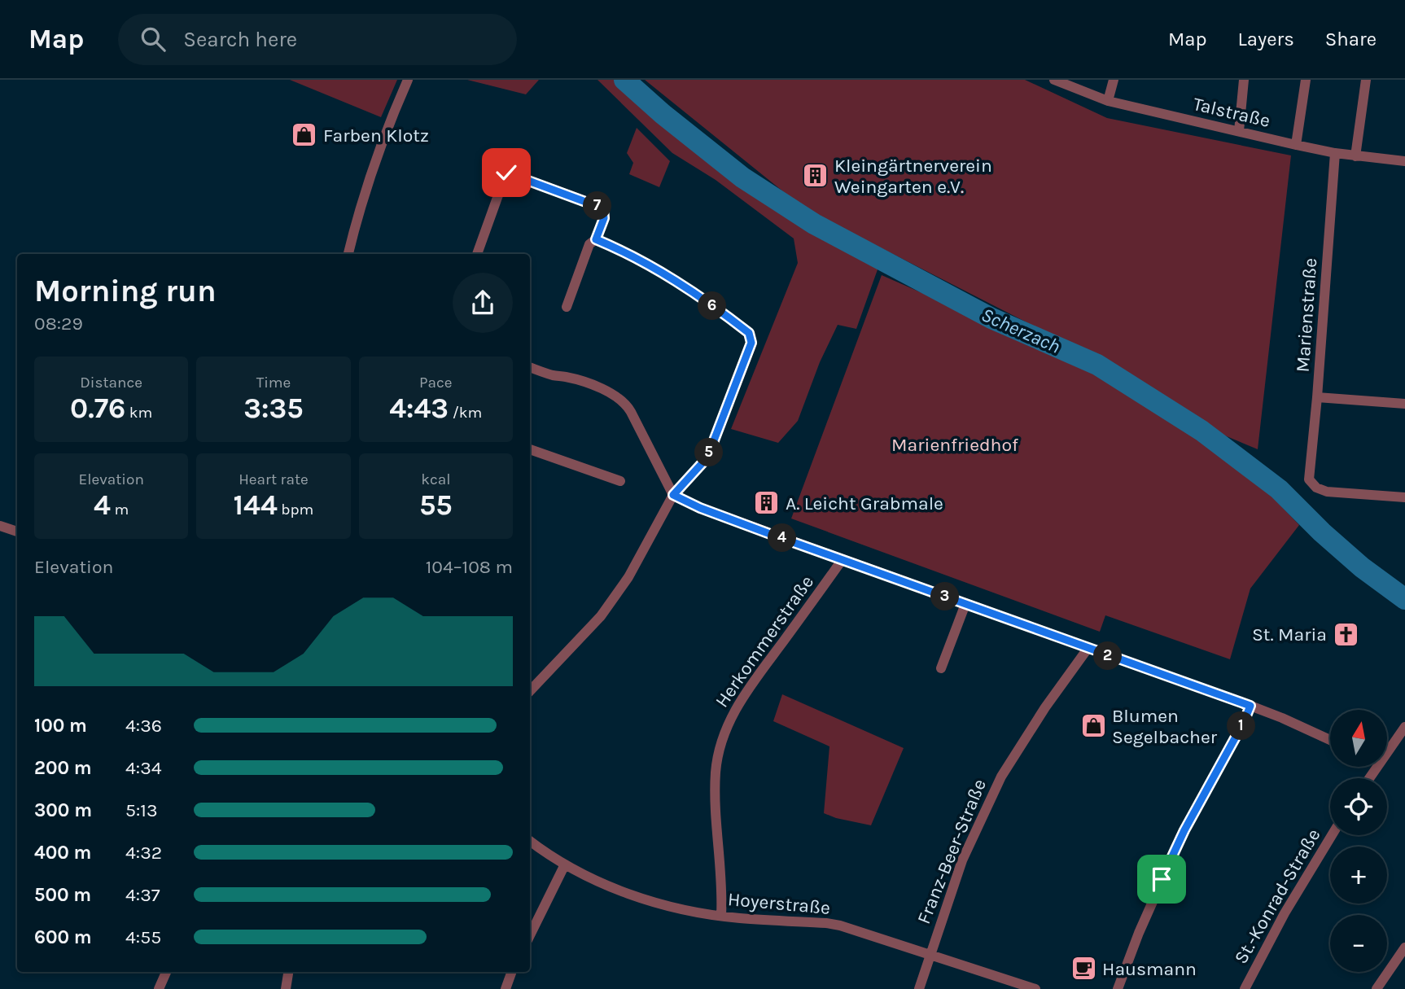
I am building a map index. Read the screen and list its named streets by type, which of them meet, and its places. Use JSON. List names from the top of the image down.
{
  "streets": {
    "street": [
      "Talstraße",
      "Marienstraße",
      "Herkommerstraße",
      "Franz-Beer-Straße",
      "St.-Konrad-Straße",
      "Hoyerstraße"
    ]
  },
  "crossings": [
    ["Talstraße", "Marienstraße"],
    ["Herkommerstraße", "Hoyerstraße"],
    ["Franz-Beer-Straße", "Hoyerstraße"]
  ],
  "water": ["Scherzach"],
  "parks": ["Marienfriedhof"],
  "places": {
    "shop": ["Farben Klotz", "Blumen Segelbacher"],
    "building": ["Kleingärtnerverein Weingarten e.V.", "A. Leicht Grabmale"],
    "church": ["St. Maria"],
    "cafe": ["Hausmann"]
  },
  "north": "top",
  "page": {
    "header": "Map",
    "search": "Search here",
    "nav": ["Map", "Layers", "Share"],
    "pins": [
      "7",
      "6",
      "5",
      "4",
      "3",
      "2",
      "1"
    ],
    "heading": ["Morning run", "08:29"],
    "stats": [
      ["Distance", "0.76 km"],
      ["Time", "3:35"],
      ["Pace", "4:43 /km"],
      ["Elevation", "4 m"],
      ["Heart rate", "144 bpm"],
      ["kcal", "55"]
    ],
    "chart": ["Elevation", "104–108 m"],
    "list": [
      {
        "name": "100 m",
        "note": "4:36"
      },
      {
        "name": "200 m",
        "note": "4:34"
      },
      {
        "name": "300 m",
        "note": "5:13"
      },
      {
        "name": "400 m",
        "note": "4:32"
      },
      {
        "name": "500 m",
        "note": "4:37"
      },
      {
        "name": "600 m",
        "note": "4:55"
      }
    ],
    "map_buttons": ["+", "−"]
  }
}
